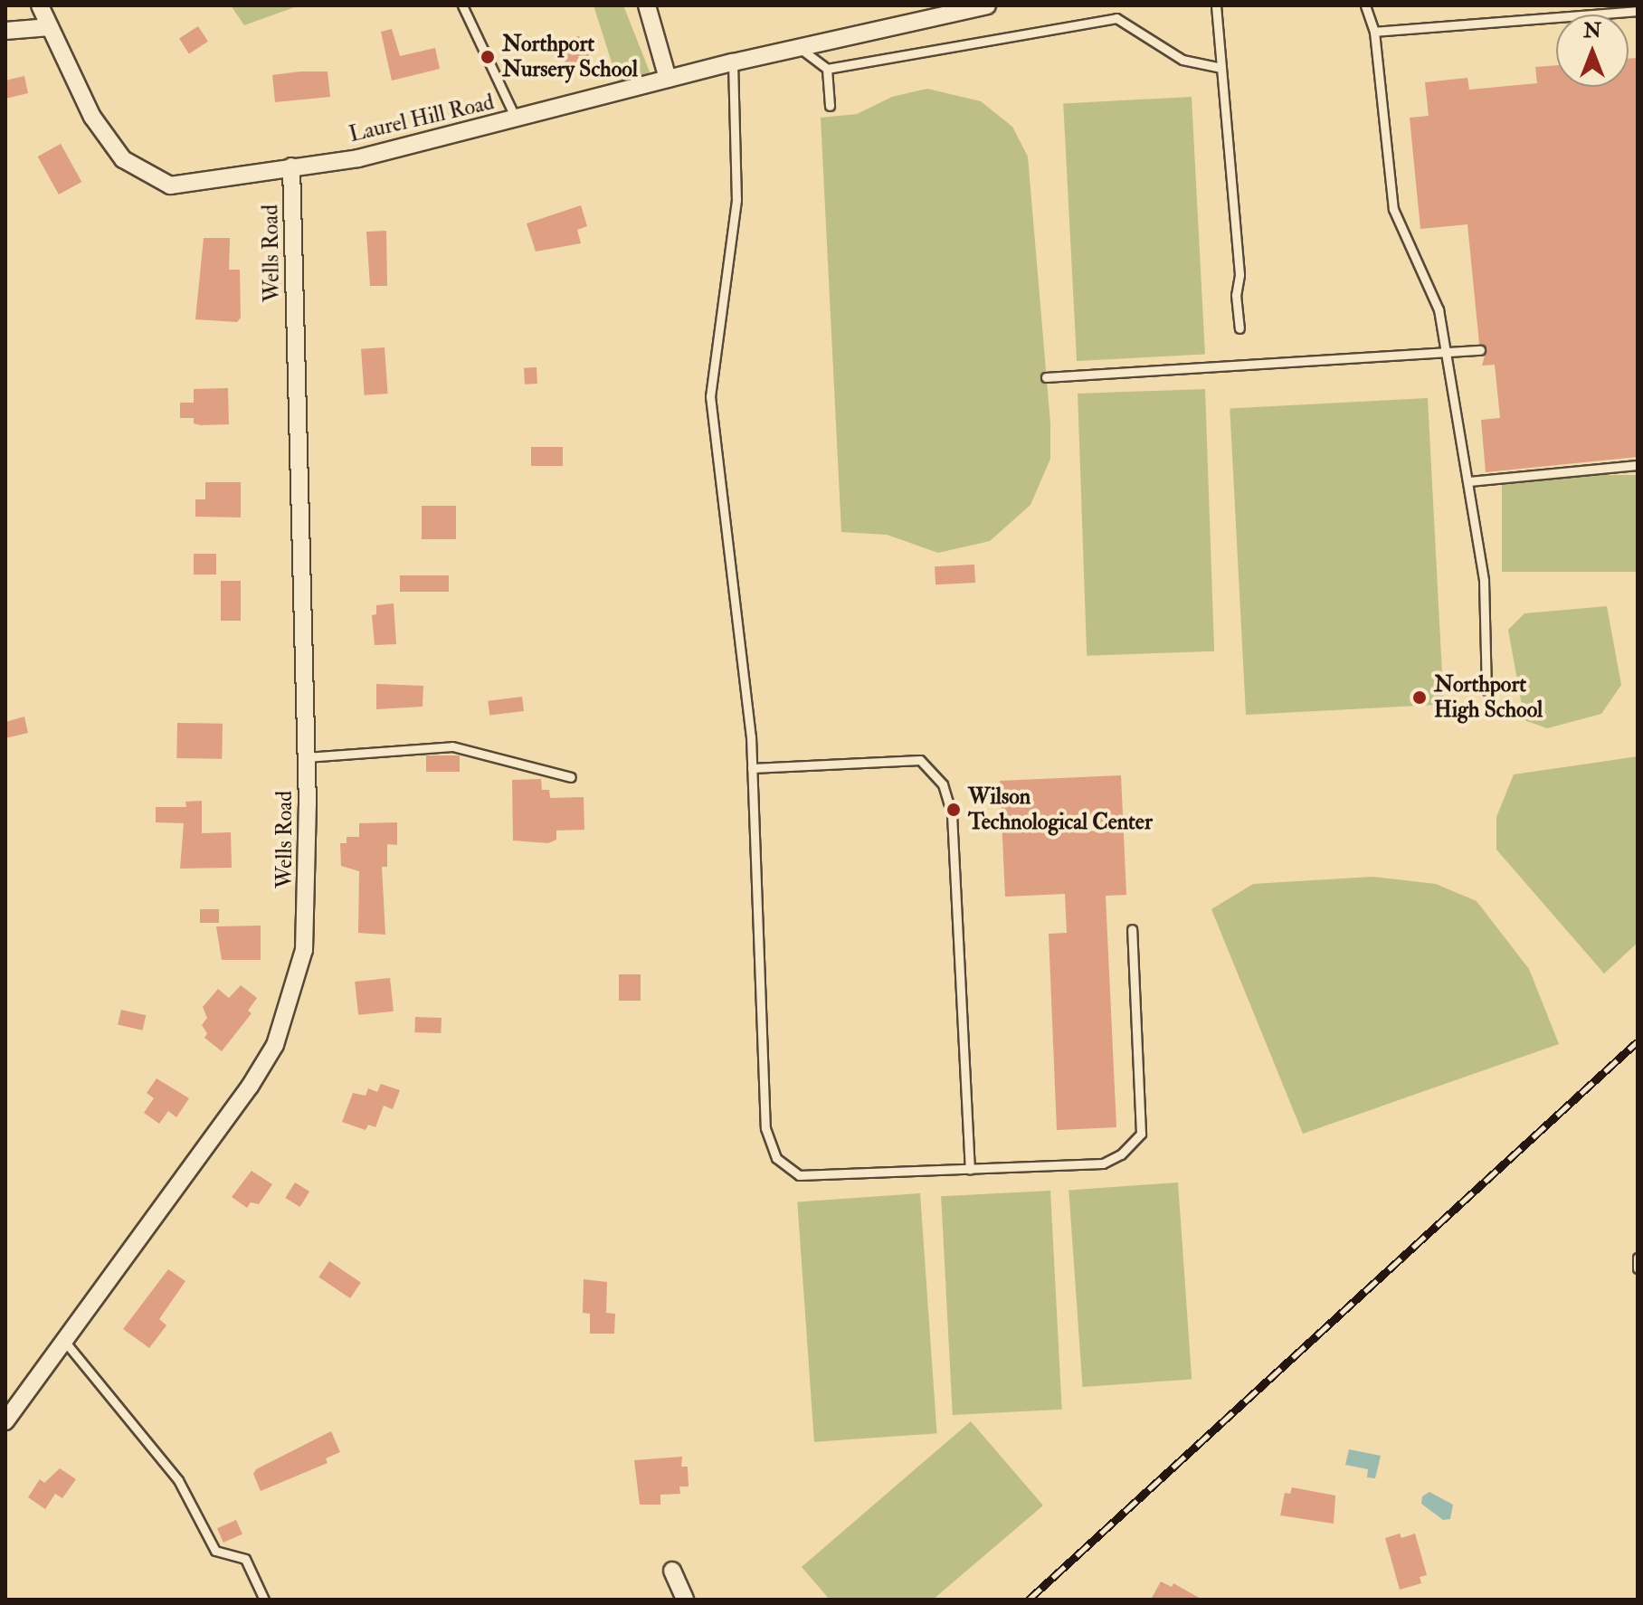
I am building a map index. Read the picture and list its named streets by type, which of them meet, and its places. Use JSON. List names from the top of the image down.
{
  "streets": {
    "street": ["Laurel Hill Road", "Wells Road"]
  },
  "crossings": [
    ["Laurel Hill Road", "Wells Road"]
  ],
  "places": ["Northport Nursery School", "Northport High School", "Wilson Technological Center"],
  "north": "top"
}
